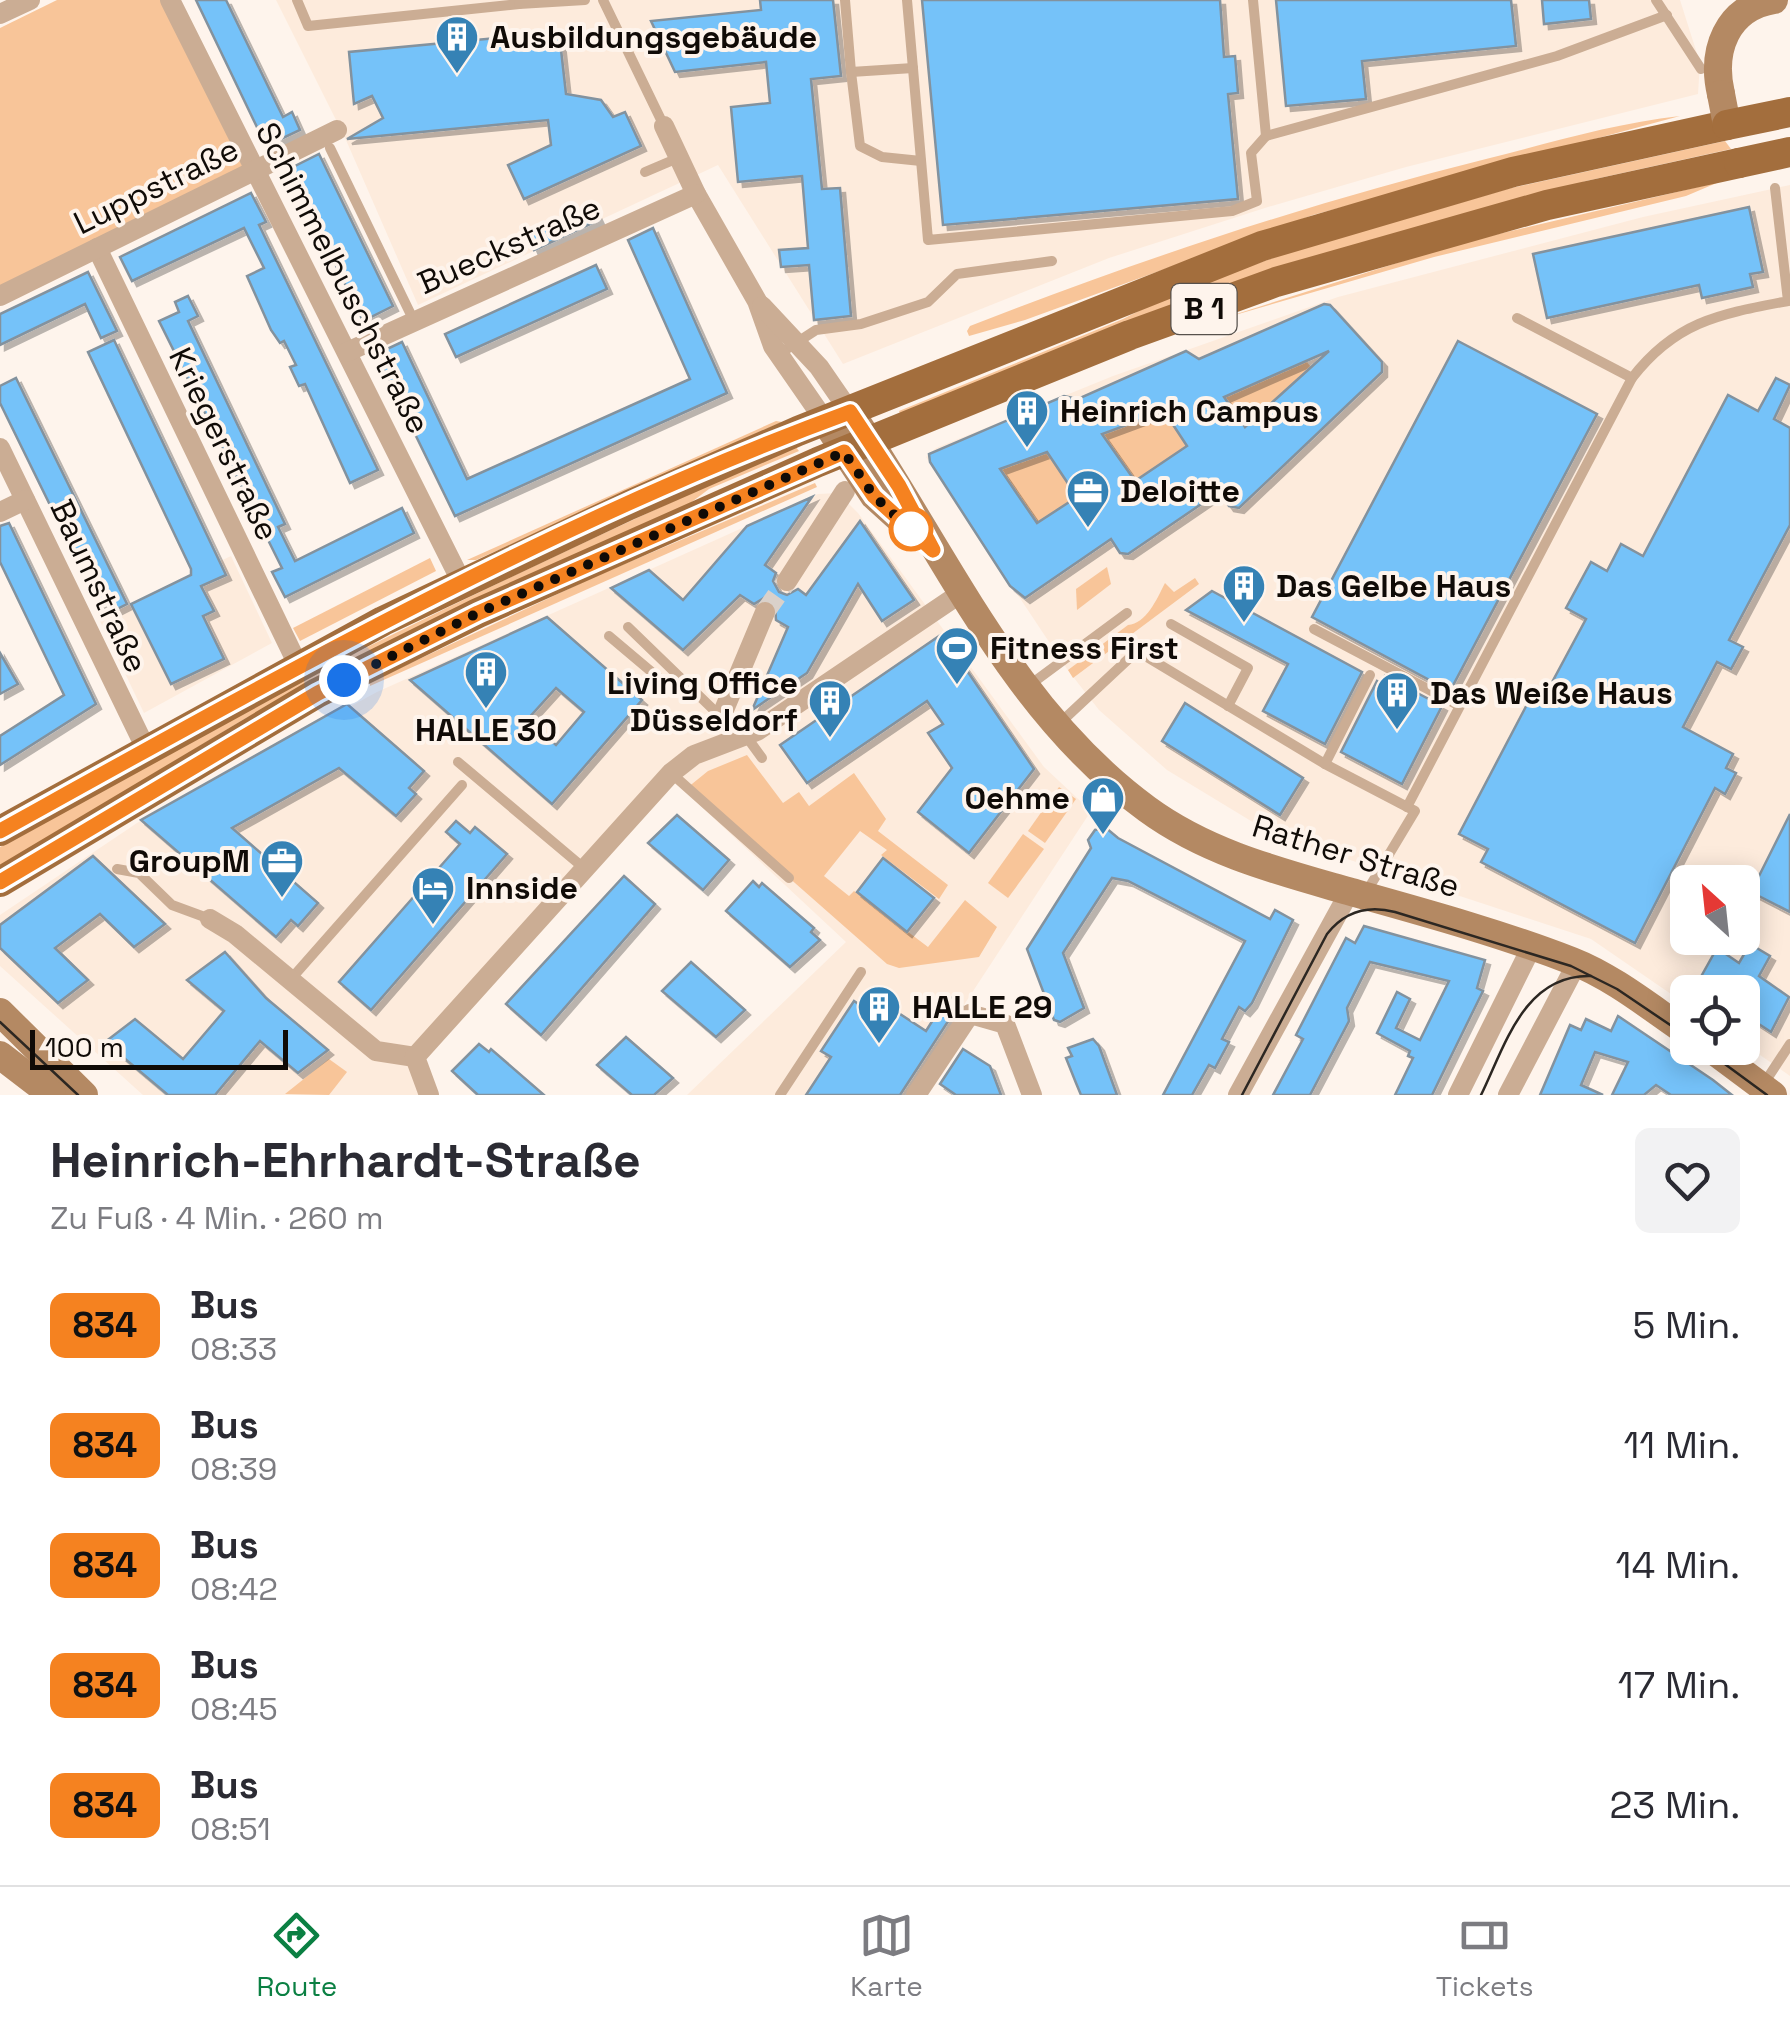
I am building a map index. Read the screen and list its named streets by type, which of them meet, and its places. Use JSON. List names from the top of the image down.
{
  "streets": {
    "main road": ["B 1"],
    "street": [
      "Luppstraße",
      "Bueckstraße",
      "Schimmelbuschstraße",
      "Kriegerstraße",
      "Baumstraße",
      "Rather Straße"
    ]
  },
  "crossings": [
    ["Luppstraße", "Schimmelbuschstraße"],
    ["Luppstraße", "Kriegerstraße"],
    ["Bueckstraße", "Schimmelbuschstraße"],
    ["Bueckstraße", "Rather Straße"],
    ["Schimmelbuschstraße", "B 1"],
    ["B 1", "Kriegerstraße"],
    ["B 1", "Baumstraße"],
    ["B 1", "Rather Straße"]
  ],
  "places": {
    "building": [
      "Ausbildungsgebäude",
      "Heinrich Campus",
      "Das Gelbe Haus",
      "HALLE 30",
      "Das Weiße Haus",
      "Living Office Düsseldorf",
      "HALLE 29"
    ],
    "office": ["Deloitte", "GroupM"],
    "sports": ["Fitness First"],
    "shop": ["Oehme"],
    "hotel": ["Innside"]
  },
  "lines": ["bus line 834"],
  "scale_bar": "100 m",
  "north": "top left",
  "page": {
    "scale": "100 m",
    "heading": ["Heinrich-Ehrhardt-Straße", "Zu Fuß · 4 Min. · 260 m"],
    "list": [
      {
        "mark": "834",
        "name": "Bus",
        "note": "08:33",
        "value": "5 Min."
      },
      {
        "mark": "834",
        "name": "Bus",
        "note": "08:39",
        "value": "11 Min."
      },
      {
        "mark": "834",
        "name": "Bus",
        "note": "08:42",
        "value": "14 Min."
      },
      {
        "mark": "834",
        "name": "Bus",
        "note": "08:45",
        "value": "17 Min."
      },
      {
        "mark": "834",
        "name": "Bus",
        "note": "08:51",
        "value": "23 Min."
      }
    ],
    "tabs": ["Route", "Karte", "Tickets"]
  }
}
